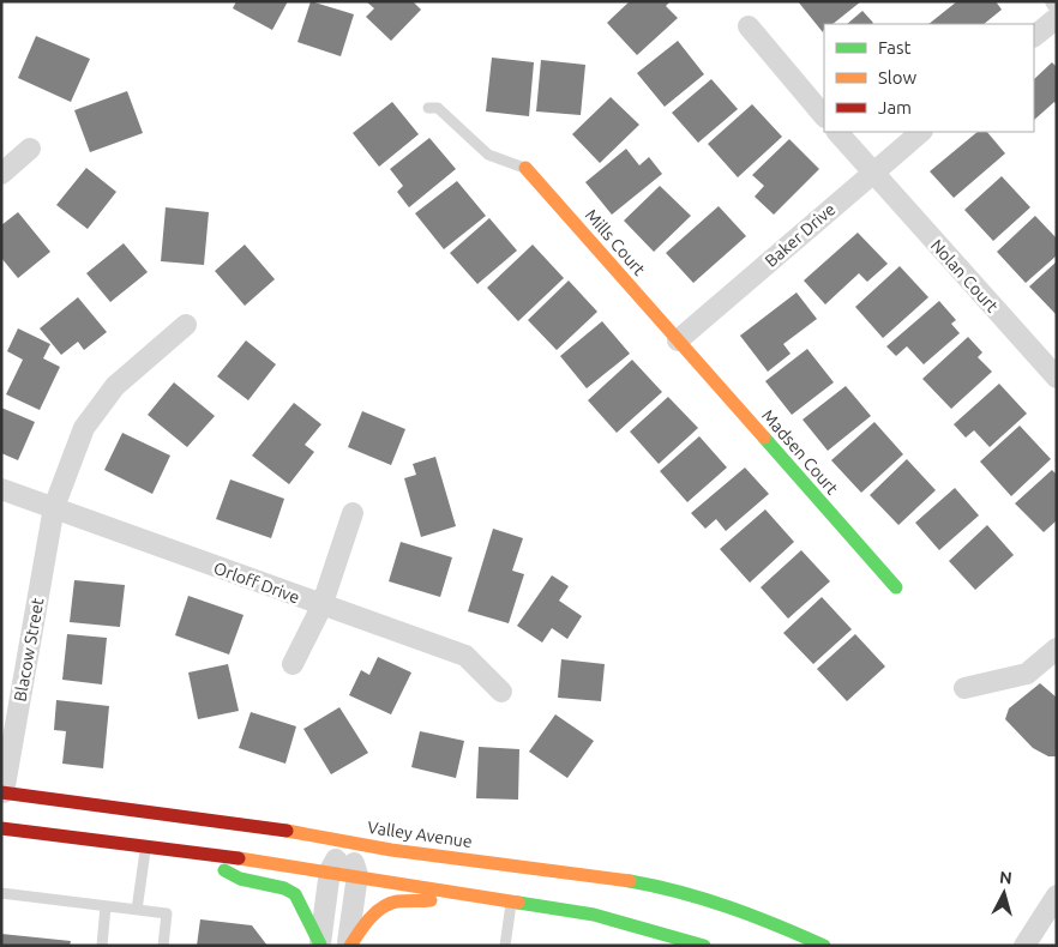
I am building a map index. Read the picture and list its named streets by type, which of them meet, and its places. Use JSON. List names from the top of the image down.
{
  "streets": {
    "main road": ["Mills Court", "Madsen Court", "Valley Avenue"],
    "street": [
      "Baker Drive",
      "Nolan Court",
      "Orloff Drive",
      "Blacow Street"
    ]
  },
  "crossings": [
    ["Baker Drive", "Mills Court"],
    ["Baker Drive", "Nolan Court"],
    ["Baker Drive", "Madsen Court"],
    ["Mills Court", "Madsen Court"],
    ["Orloff Drive", "Blacow Street"],
    ["Blacow Street", "Valley Avenue"]
  ],
  "legend": ["Fast", "Slow", "Jam"],
  "north": "top"
}
